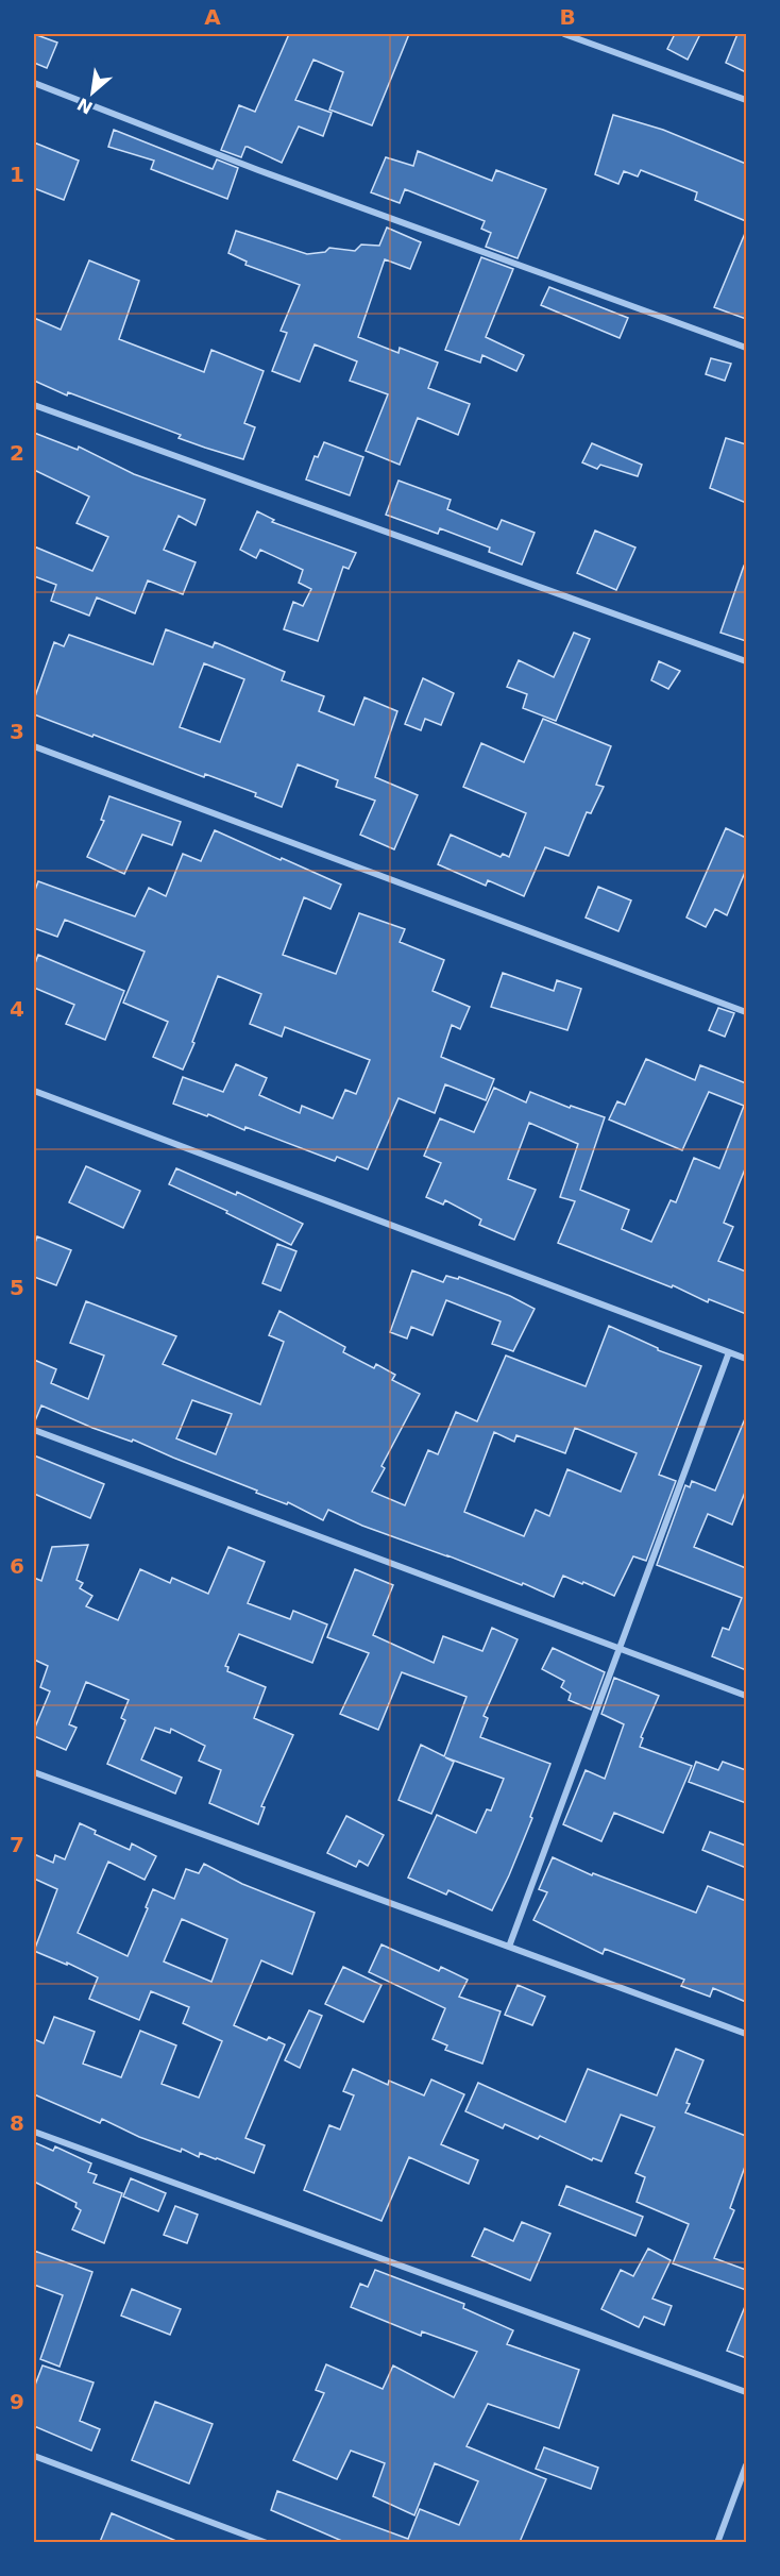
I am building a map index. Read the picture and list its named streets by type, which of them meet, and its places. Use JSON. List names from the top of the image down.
{
  "north": "bottom left",
  "grid": {
    "columns": ["A", "B"],
    "rows": [
      "1",
      "2",
      "3",
      "4",
      "5",
      "6",
      "7",
      "8",
      "9"
    ]
  }
}
